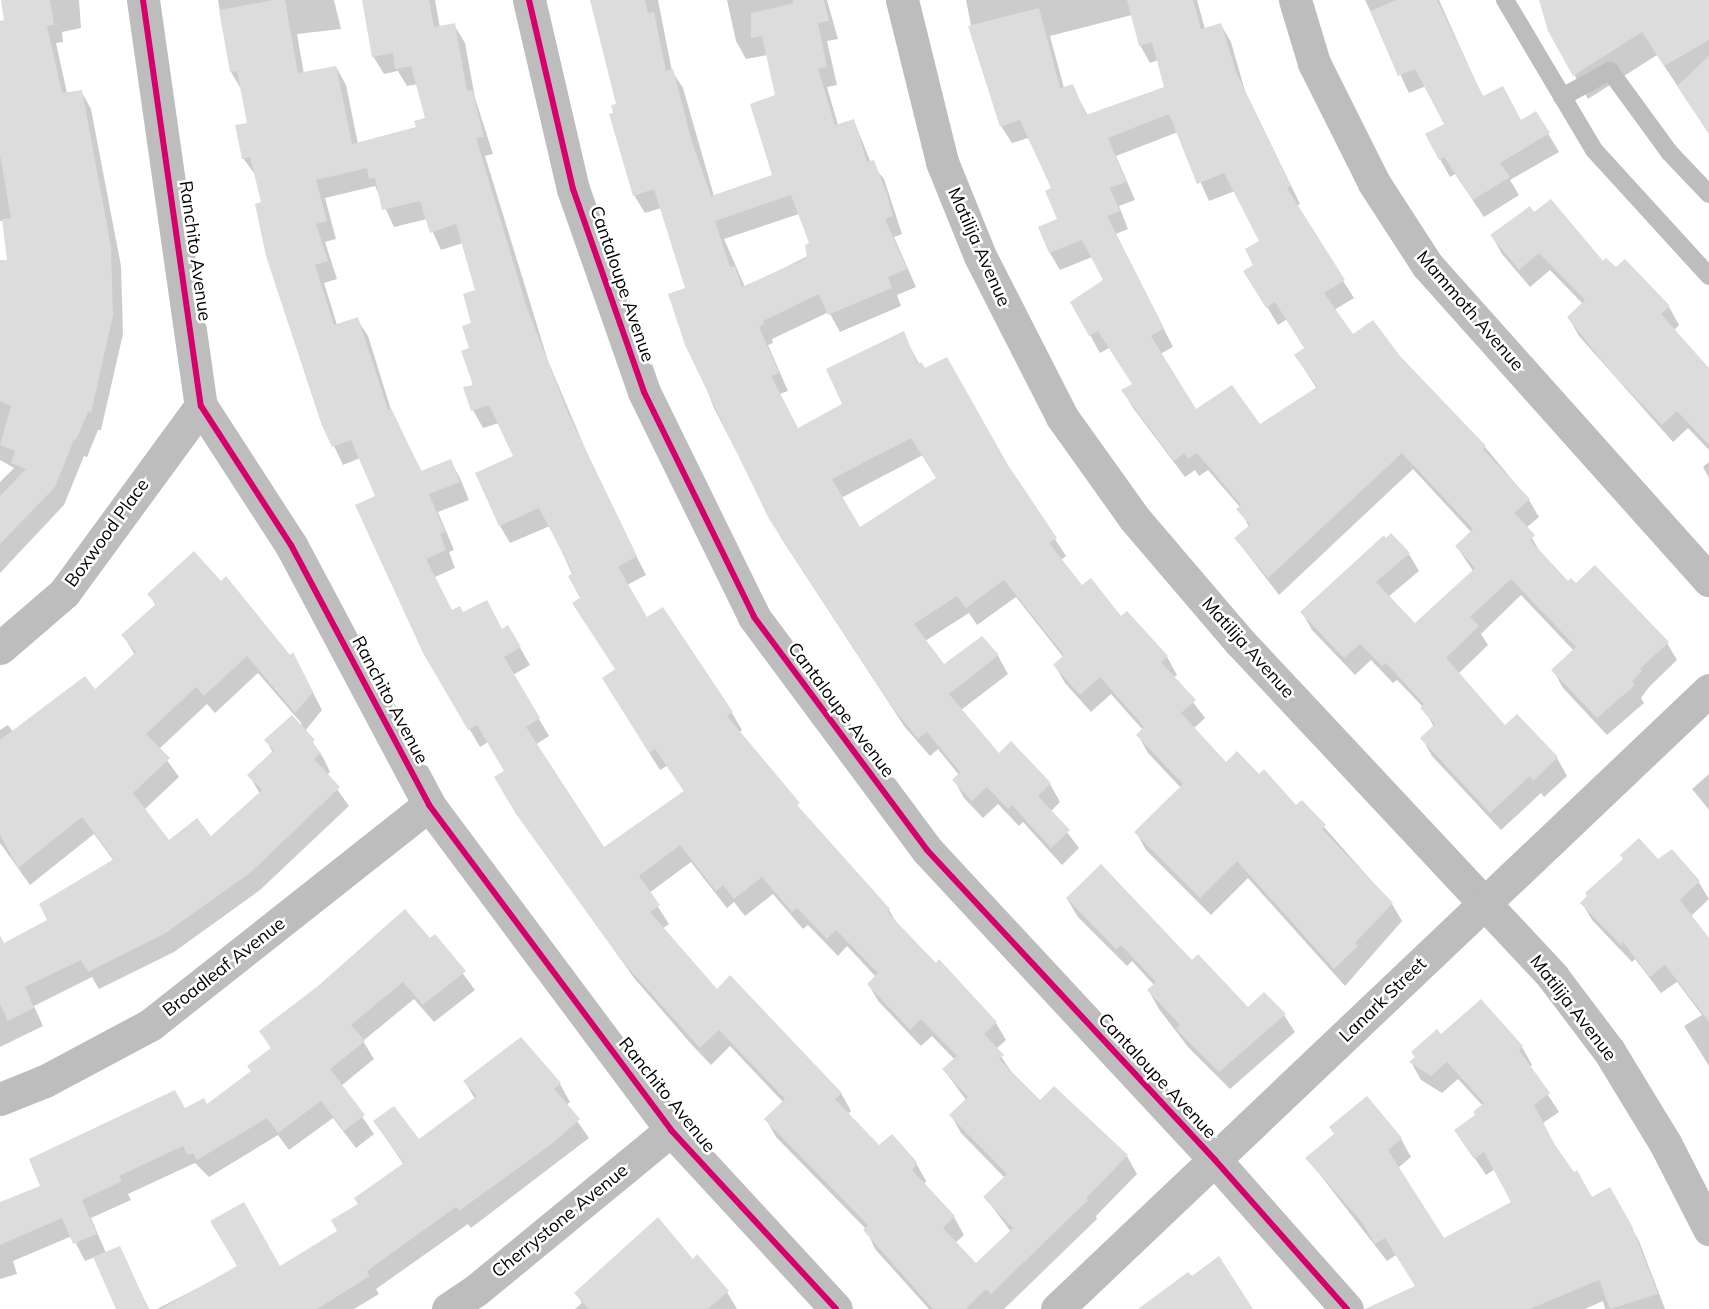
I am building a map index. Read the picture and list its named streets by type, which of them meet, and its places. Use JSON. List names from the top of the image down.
{
  "streets": {
    "street": [
      "Matilija Avenue",
      "Ranchito Avenue",
      "Cantaloupe Avenue",
      "Mammoth Avenue",
      "Boxwood Place",
      "Broadleaf Avenue",
      "Lanark Street",
      "Cherrystone Avenue"
    ]
  },
  "crossings": [
    ["Matilija Avenue", "Lanark Street"],
    ["Ranchito Avenue", "Boxwood Place"],
    ["Ranchito Avenue", "Broadleaf Avenue"],
    ["Ranchito Avenue", "Cherrystone Avenue"],
    ["Cantaloupe Avenue", "Lanark Street"]
  ]
}
